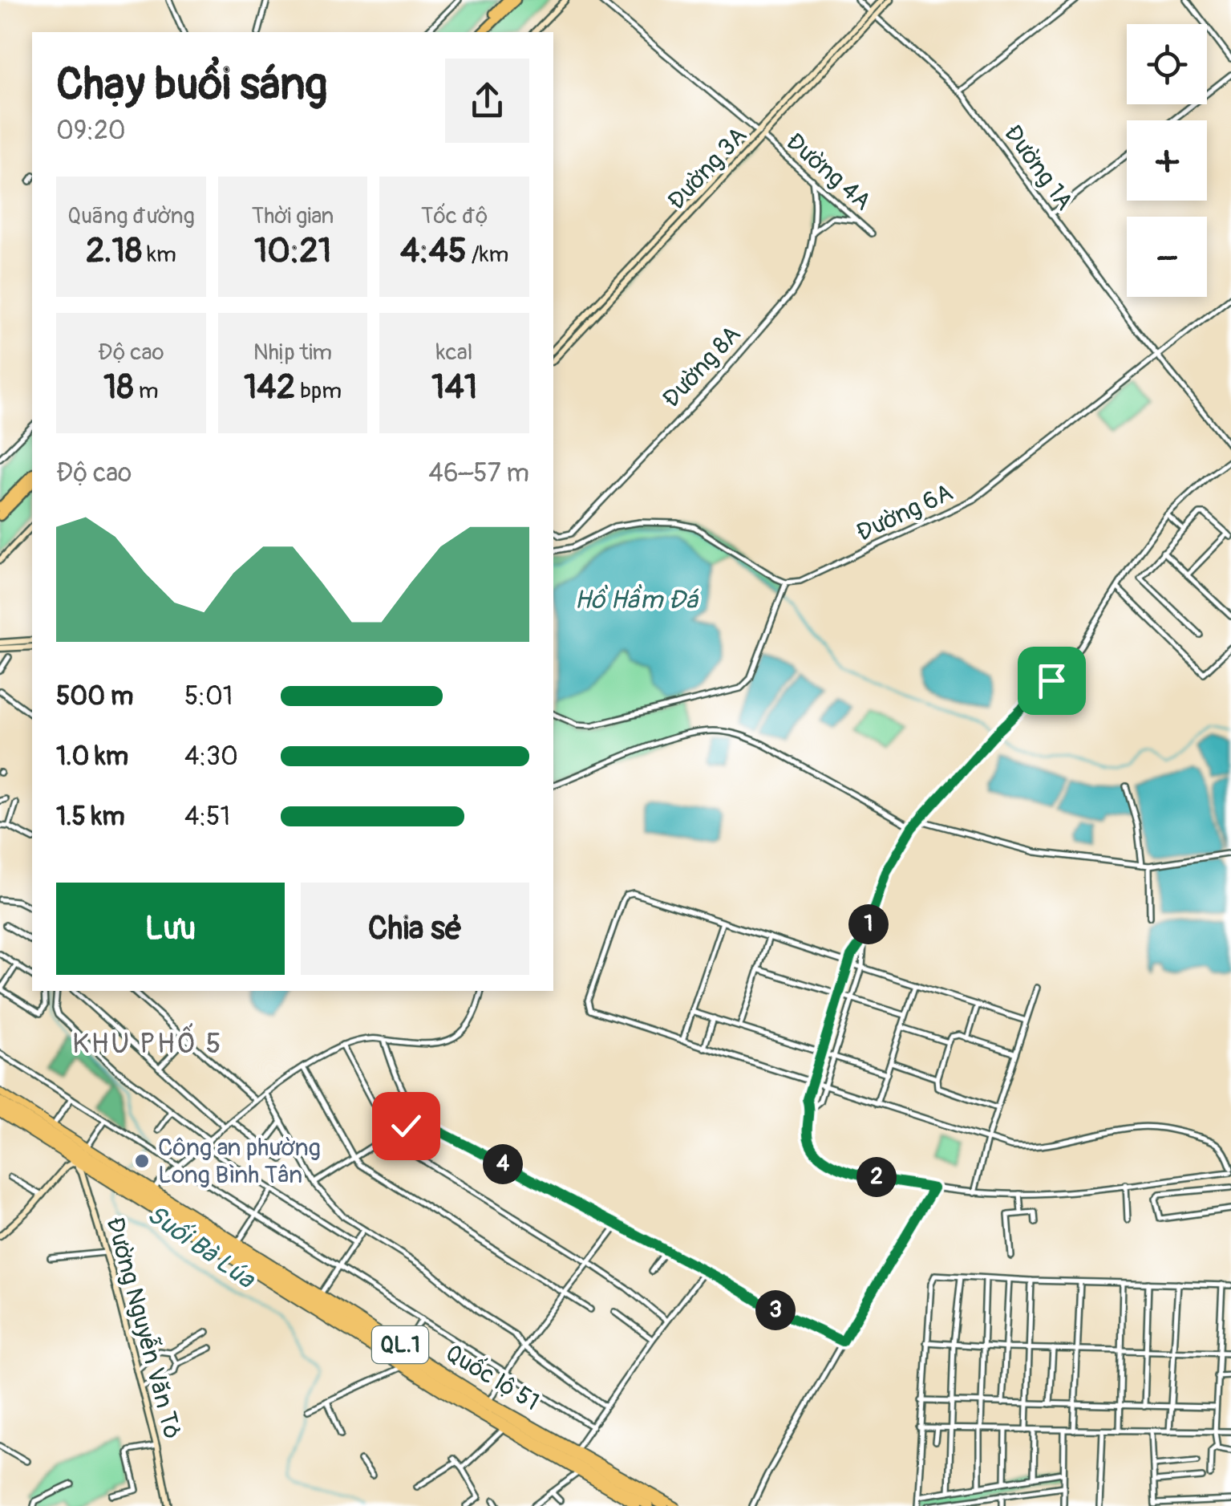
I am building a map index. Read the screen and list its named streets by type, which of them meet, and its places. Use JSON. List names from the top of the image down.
{
  "streets": {
    "highway": ["QL.1", "Quốc lộ 51"],
    "street": [
      "Đường 1A",
      "Đường 3A",
      "Đường 4A",
      "Đường 8A",
      "Đường 6A",
      "Đường Nguyễn Văn Tỏ"
    ]
  },
  "crossings": [
    ["Đường 1A", "Đường 3A"],
    ["Đường 1A", "Đường 6A"],
    ["Đường 3A", "Đường 4A"],
    ["Đường 4A", "Đường 8A"],
    ["Đường Nguyễn Văn Tỏ", "QL.1"],
    ["Đường Nguyễn Văn Tỏ", "Quốc lộ 51"],
    ["QL.1", "Quốc lộ 51"]
  ],
  "districts": ["KHU PHỐ 5"],
  "water": ["Hồ Hầm Đá", "Suối Bà Lúa"],
  "places": ["Công an phường Long Bình Tân"],
  "page": {
    "map_buttons": ["+", "−"],
    "heading": ["Chạy buổi sáng", "09:20"],
    "stats": [
      ["Quãng đường", "2.18 km"],
      ["Thời gian", "10:21"],
      ["Tốc độ", "4:45 /km"],
      ["Độ cao", "18 m"],
      ["Nhịp tim", "142 bpm"],
      ["kcal", "141"]
    ],
    "chart": ["Độ cao", "46–57 m"],
    "list": [
      {
        "name": "500 m",
        "note": "5:01"
      },
      {
        "name": "1.0 km",
        "note": "4:30"
      },
      {
        "name": "1.5 km",
        "note": "4:51"
      }
    ],
    "buttons": ["Lưu", "Chia sẻ"],
    "pins": [
      "1",
      "4",
      "2",
      "3"
    ]
  }
}
